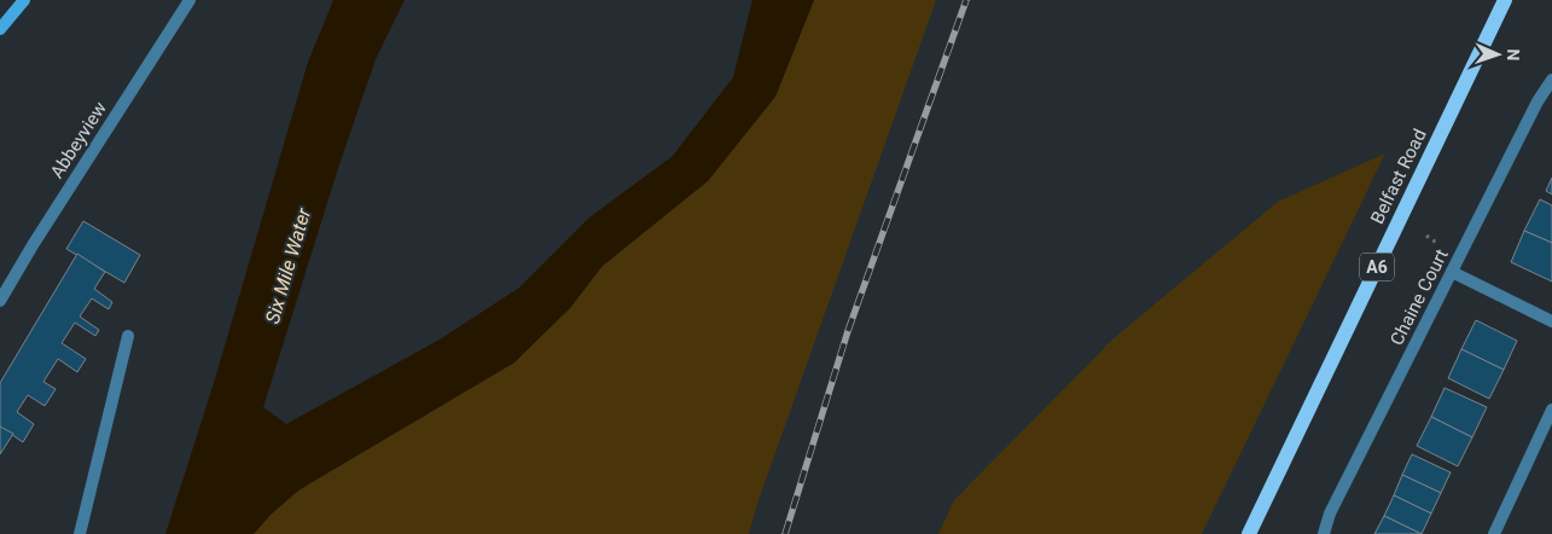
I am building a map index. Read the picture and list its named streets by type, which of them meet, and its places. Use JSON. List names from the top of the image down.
{
  "streets": {
    "main road": ["Belfast Road", "A6"],
    "street": ["Abbeyview", "Chaine Court"]
  },
  "water": ["Six Mile Water"],
  "north": "right"
}
